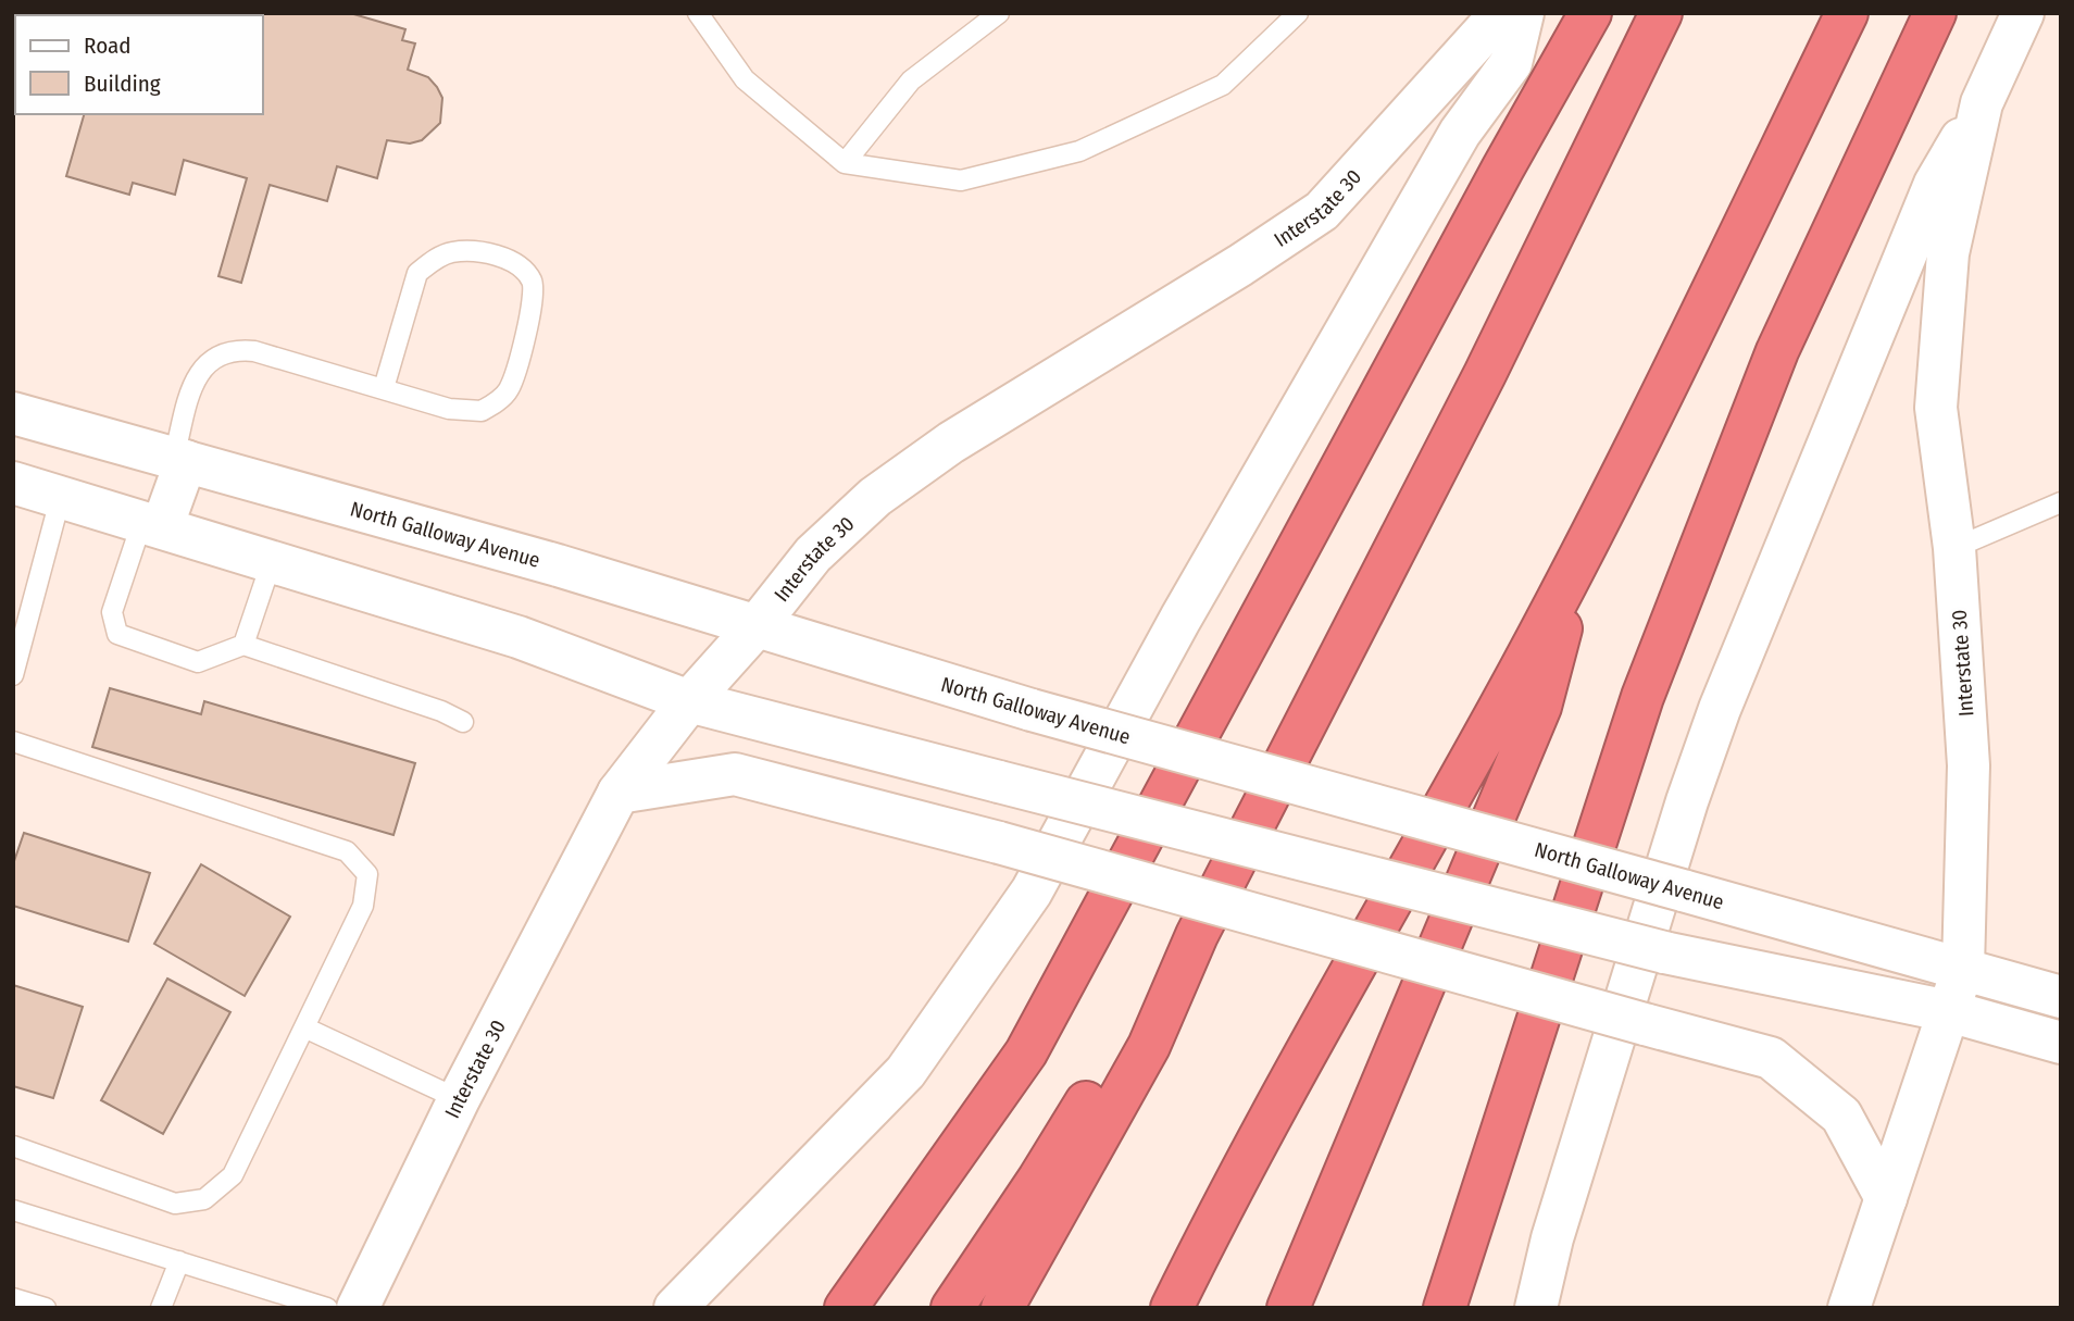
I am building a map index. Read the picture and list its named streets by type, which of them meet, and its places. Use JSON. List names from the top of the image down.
{
  "streets": {
    "main road": ["Interstate 30", "North Galloway Avenue"]
  },
  "crossings": [
    ["Interstate 30", "North Galloway Avenue"]
  ],
  "legend": ["Road", "Building"]
}
